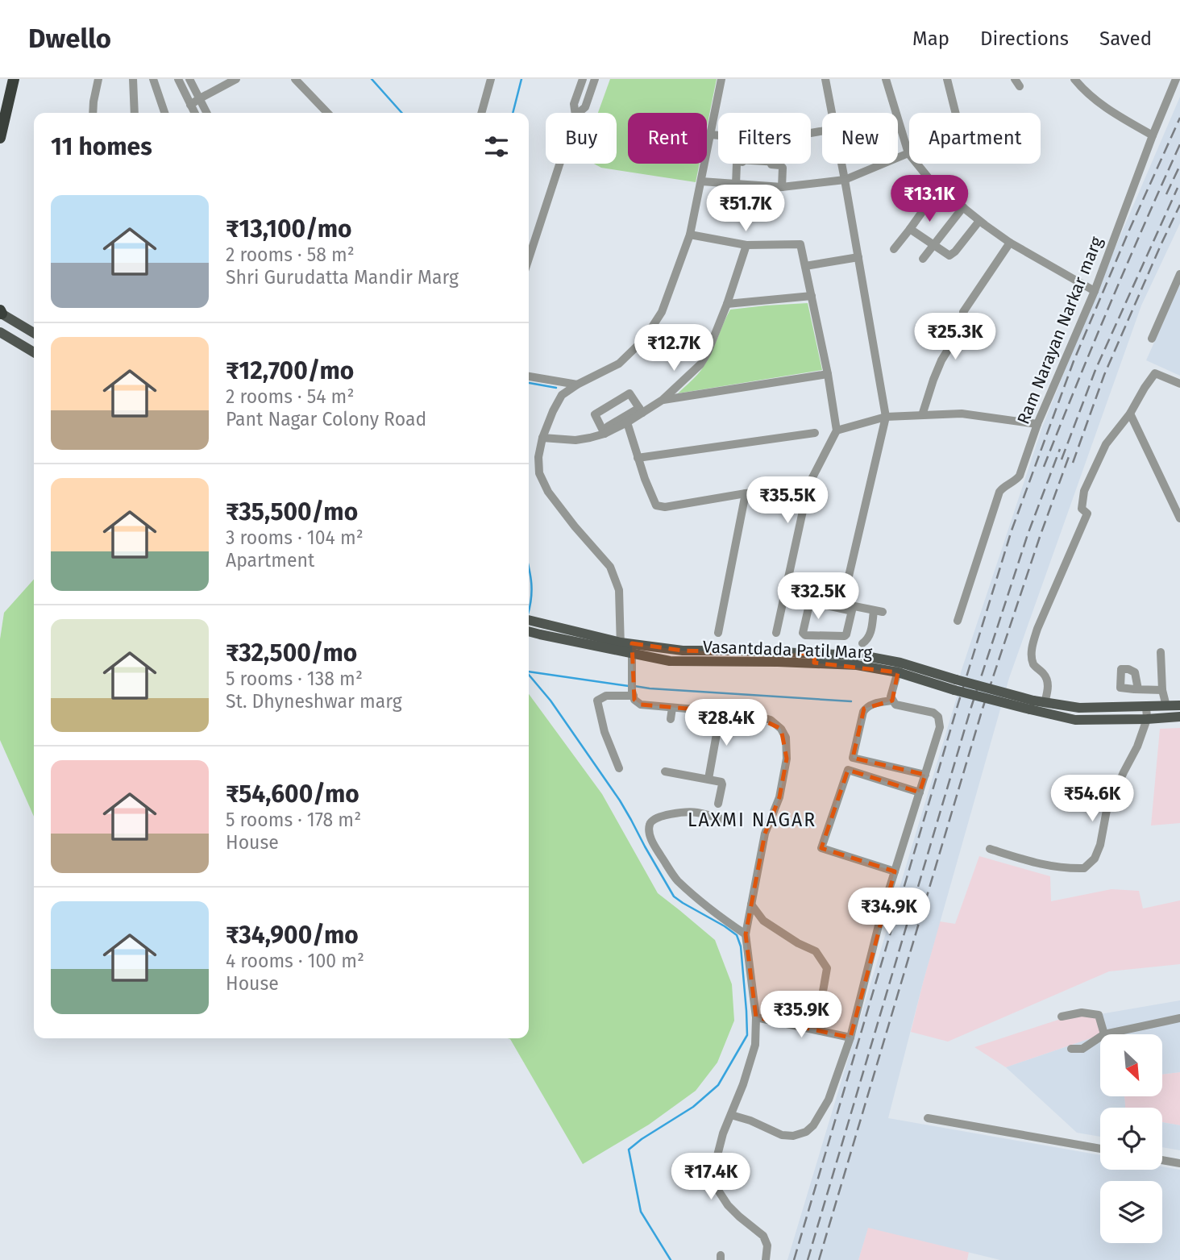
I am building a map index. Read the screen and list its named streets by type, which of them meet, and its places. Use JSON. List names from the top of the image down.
{
  "streets": {
    "main road": ["Vasantdada Patil Marg"],
    "street": ["Ram Narayan Narkar marg"]
  },
  "districts": ["LAXMI NAGAR"],
  "north": "bottom right",
  "page": {
    "header": "Dwello",
    "nav": ["Map", "Directions", "Saved"],
    "chip": [
      "Buy",
      "Rent",
      "Filters",
      "New",
      "Apartment"
    ],
    "heading": "11 homes",
    "price": [
      "₹13.1K",
      "₹51.7K",
      "₹25.3K",
      "₹12.7K",
      "₹35.5K",
      "₹32.5K",
      "₹28.4K",
      "₹54.6K",
      "₹34.9K",
      "₹35.9K",
      "₹17.4K"
    ],
    "list": [
      {
        "name": "₹13,100/mo",
        "note": "2 rooms · 58 m² · Shri Gurudatta Mandir Marg"
      },
      {
        "name": "₹12,700/mo",
        "note": "2 rooms · 54 m² · Pant Nagar Colony Road"
      },
      {
        "name": "₹35,500/mo",
        "note": "3 rooms · 104 m² · Apartment"
      },
      {
        "name": "₹32,500/mo",
        "note": "5 rooms · 138 m² · St. Dhyneshwar marg"
      },
      {
        "name": "₹54,600/mo",
        "note": "5 rooms · 178 m² · House"
      },
      {
        "name": "₹34,900/mo",
        "note": "4 rooms · 100 m² · House"
      }
    ]
  }
}
